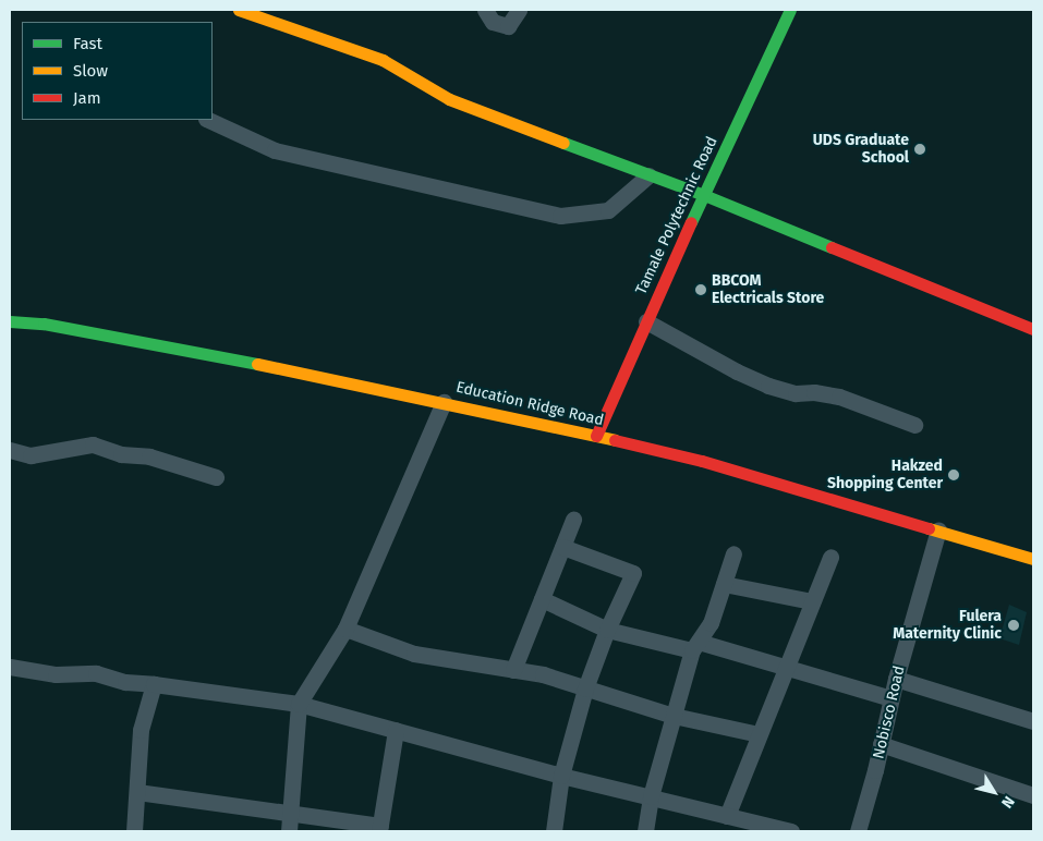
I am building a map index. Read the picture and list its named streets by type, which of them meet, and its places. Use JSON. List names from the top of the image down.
{
  "streets": {
    "street": ["Tamale Polytechnic Road", "Education Ridge Road", "Nobisco Road"]
  },
  "crossings": [
    ["Tamale Polytechnic Road", "Education Ridge Road"],
    ["Education Ridge Road", "Nobisco Road"]
  ],
  "places": [
    "UDS Graduate School",
    "BBCOM Electricals Store",
    "Hakzed Shopping Center",
    "Fulera Maternity Clinic"
  ],
  "legend": ["Fast", "Slow", "Jam"],
  "north": "bottom right"
}
